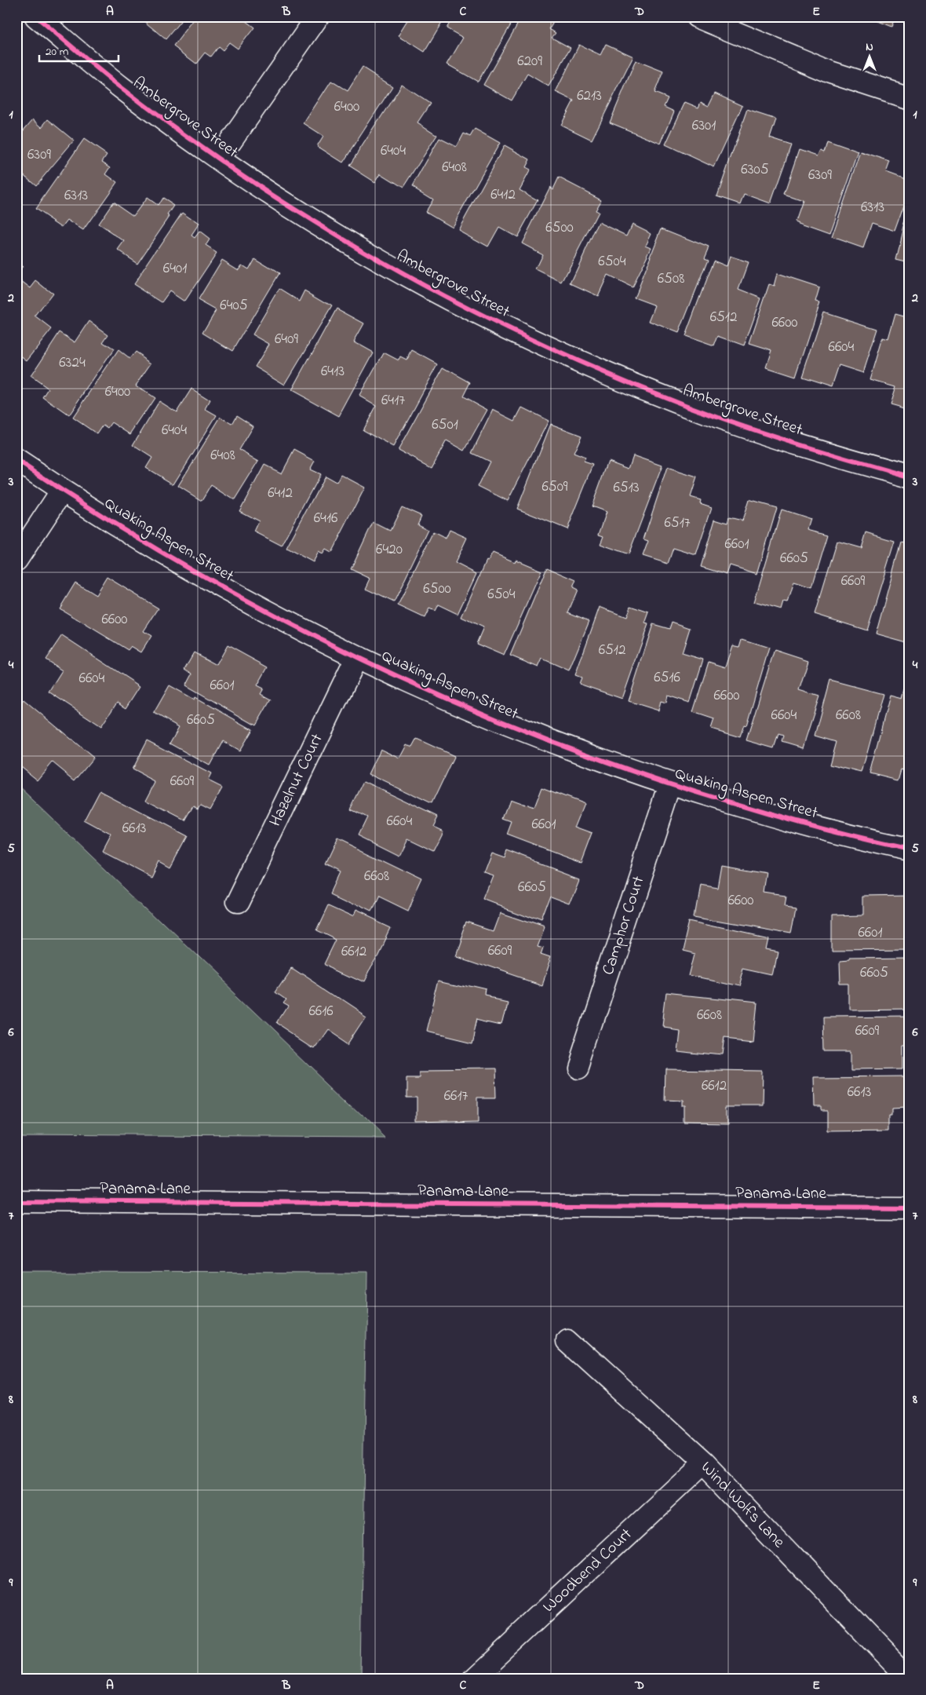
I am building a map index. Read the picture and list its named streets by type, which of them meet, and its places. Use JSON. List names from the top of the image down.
{
  "streets": {
    "street": [
      "Ambergrove Street",
      "Quaking Aspen Street",
      "Hazelnut Court",
      "Camphor Court",
      "Panama Lane",
      "Wind Wolfs Lane",
      "Woodbend Court"
    ]
  },
  "crossings": [
    ["Quaking Aspen Street", "Hazelnut Court"],
    ["Quaking Aspen Street", "Camphor Court"],
    ["Wind Wolfs Lane", "Woodbend Court"]
  ],
  "house_numbers": [
    "6209",
    "6213",
    "6400",
    "6301",
    "6404",
    "6309",
    "6408",
    "6305",
    "6309",
    "6412",
    "6313",
    "6313",
    "6500",
    "6504",
    "6401",
    "6508",
    "6405",
    "6512",
    "6600",
    "6409",
    "6604",
    "6324",
    "6413",
    "6400",
    "6417",
    "6501",
    "6404",
    "6408",
    "6509",
    "6513",
    "6412",
    "6416",
    "6517",
    "6601",
    "6420",
    "6605",
    "6609",
    "6500",
    "6504",
    "6600",
    "6512",
    "6516",
    "6604",
    "6601",
    "6600",
    "6604",
    "6608",
    "6605",
    "6609",
    "6604",
    "6601",
    "6613",
    "6608",
    "6605",
    "6600",
    "6601",
    "6609",
    "6612",
    "6605",
    "6616",
    "6608",
    "6609",
    "6612",
    "6613",
    "6617"
  ],
  "scale_bar": "20 m",
  "north": "top",
  "grid": {
    "columns": [
      "A",
      "B",
      "C",
      "D",
      "E"
    ],
    "rows": [
      "1",
      "2",
      "3",
      "4",
      "5",
      "6",
      "7",
      "8",
      "9"
    ]
  }
}
